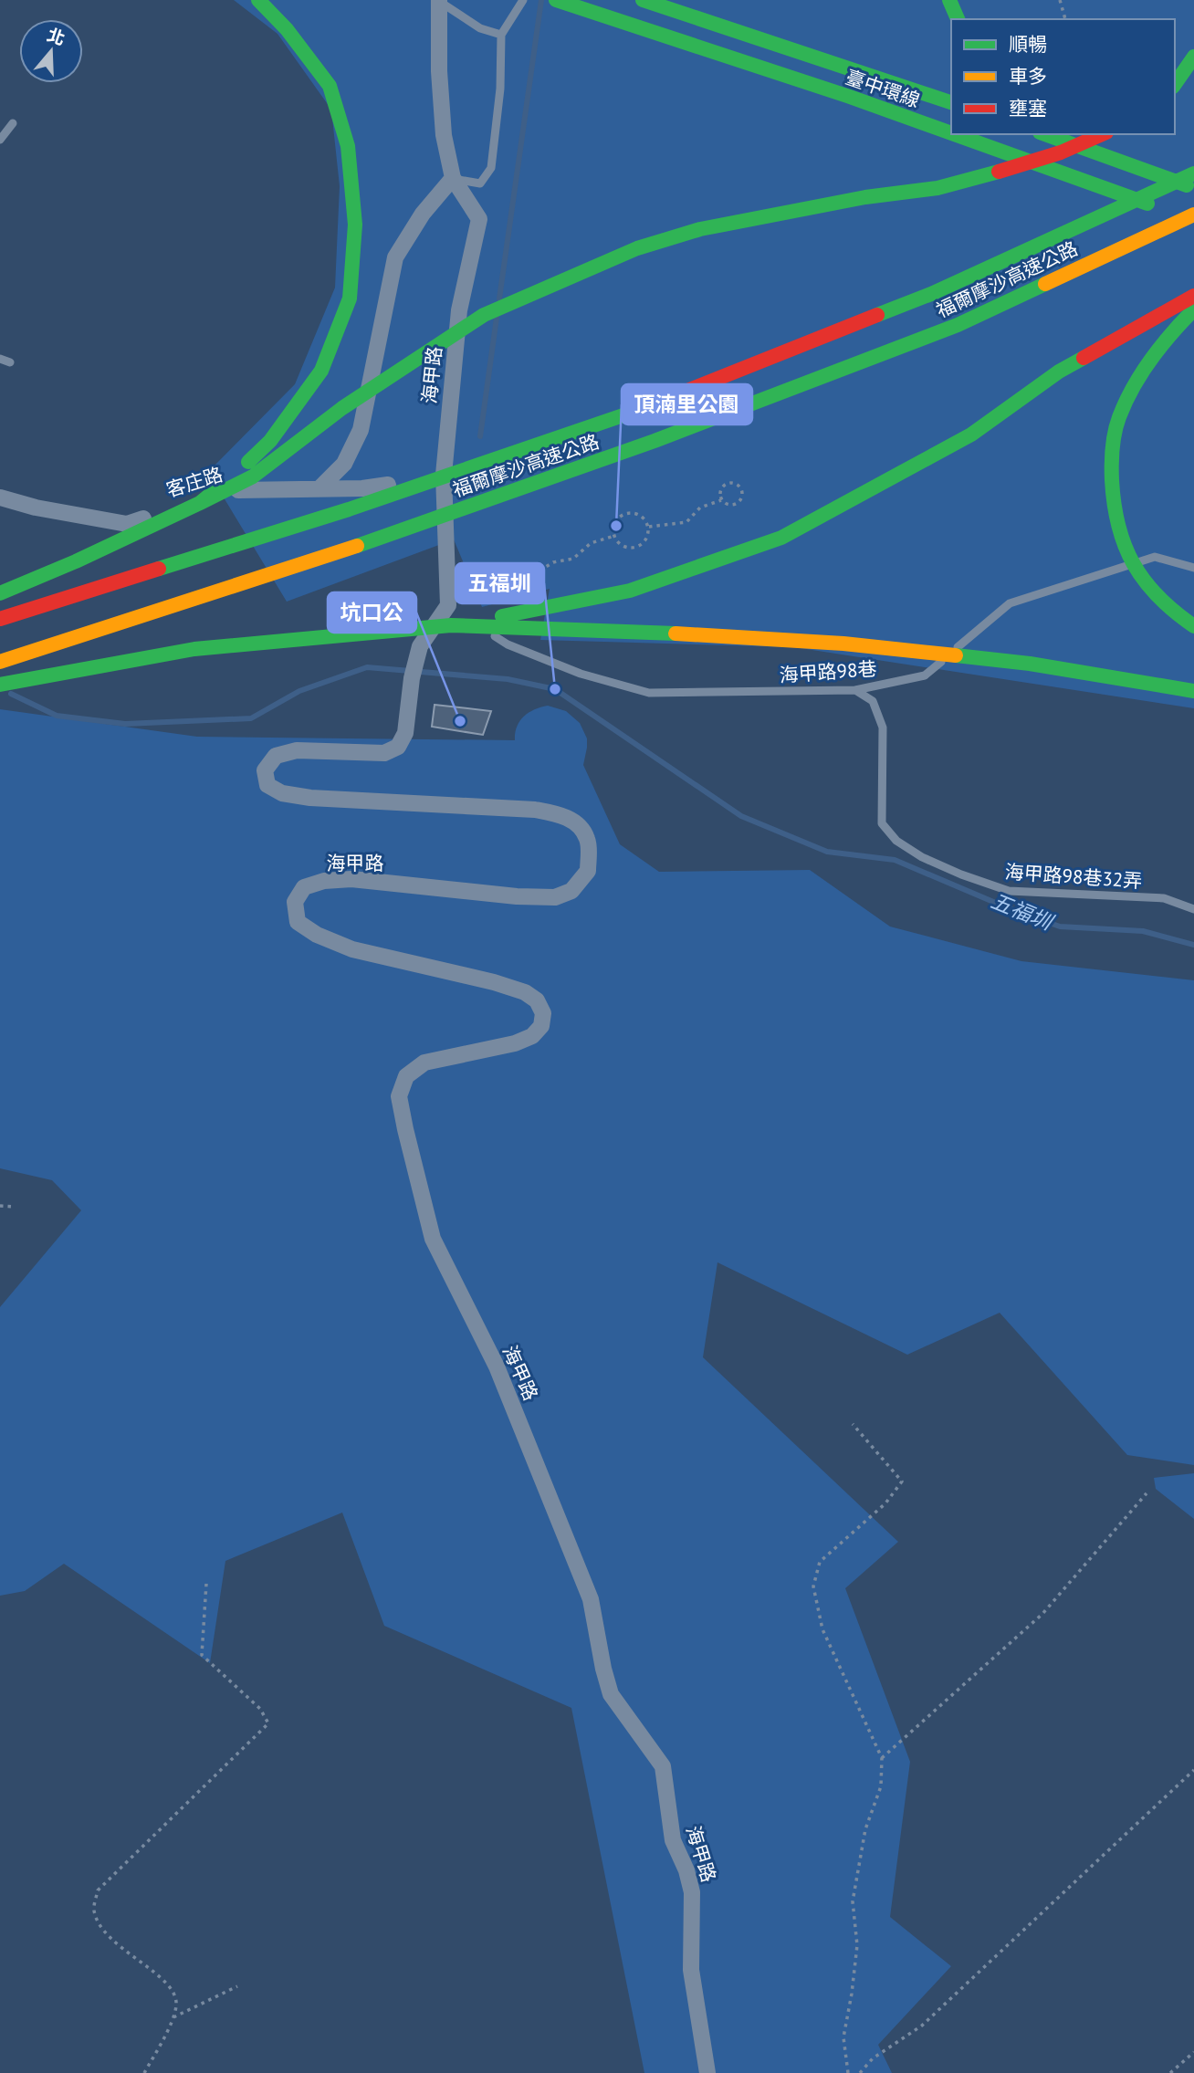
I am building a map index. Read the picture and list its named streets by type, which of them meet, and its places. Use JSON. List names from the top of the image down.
{
  "streets": {
    "highway": ["臺中環線", "福爾摩沙高速公路"],
    "street": ["海甲路", "客庄路"],
    "lane": ["海甲路98巷", "海甲路98巷32弄"]
  },
  "crossings": [
    ["海甲路", "客庄路"],
    ["海甲路98巷", "海甲路98巷32弄"]
  ],
  "water": ["五福圳"],
  "places": ["頂湳里公園", "五福圳", "坑口公"],
  "legend": ["順暢", "車多", "壅塞"],
  "north": "top"
}
